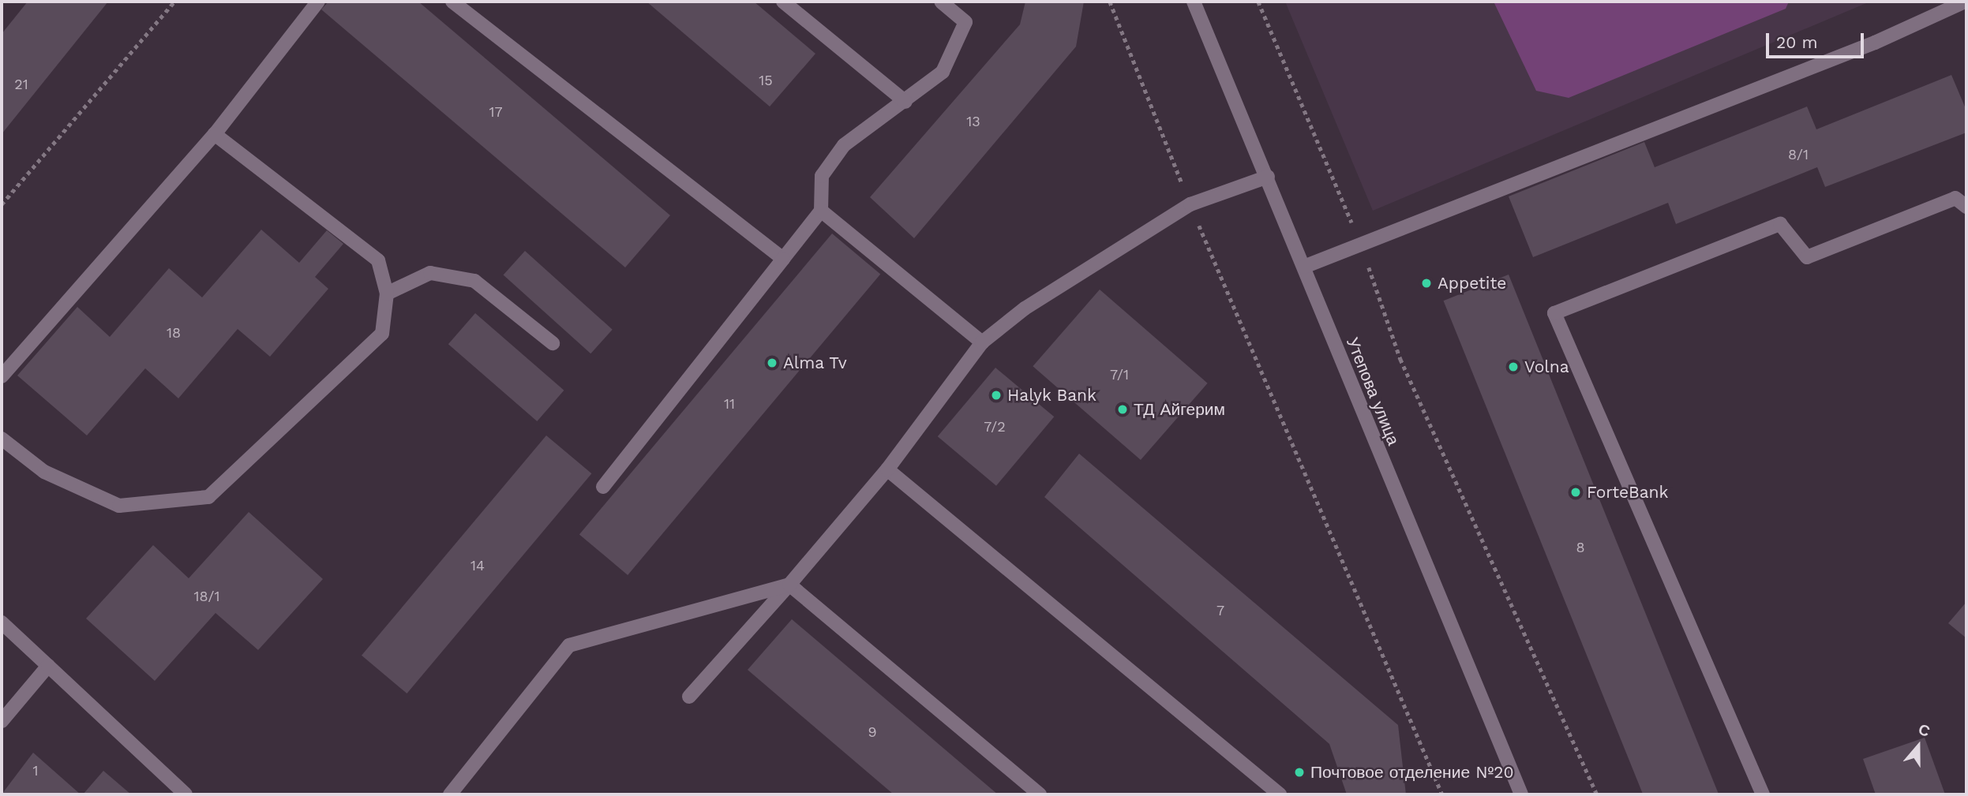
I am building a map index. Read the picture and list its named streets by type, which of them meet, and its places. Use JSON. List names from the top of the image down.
{
  "streets": {
    "street": ["Утепова улица"]
  },
  "places": [
    "Appetite",
    "Alma Tv",
    "Volna",
    "Halyk Bank",
    "ТД Айгерим",
    "ForteBank",
    "Почтовое отделение №20"
  ],
  "house_numbers": [
    "15",
    "21",
    "17",
    "13",
    "8/1",
    "18",
    "7/1",
    "11",
    "7/2",
    "8",
    "14",
    "18/1",
    "7",
    "9",
    "1"
  ],
  "scale_bar": "20 m",
  "north": "top"
}
